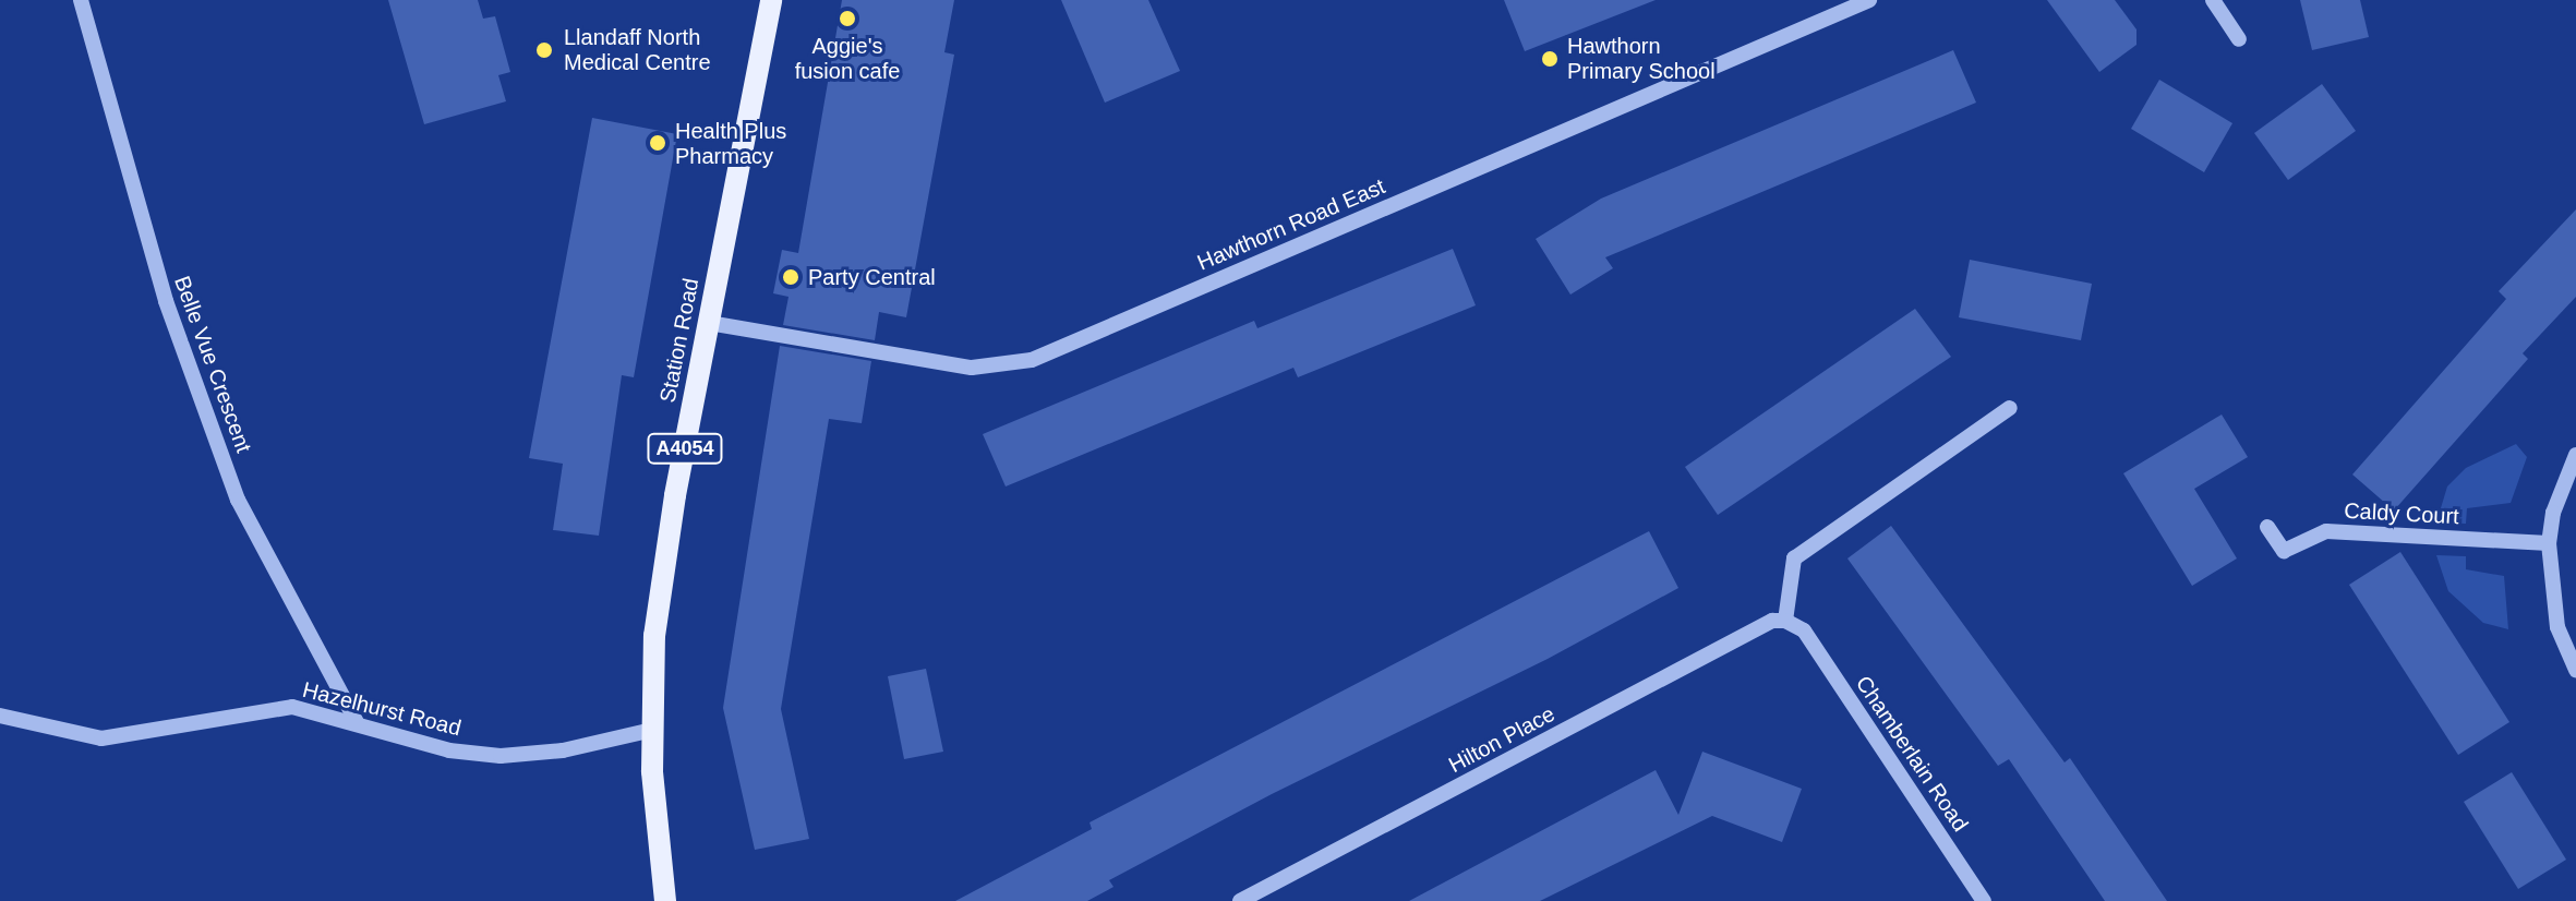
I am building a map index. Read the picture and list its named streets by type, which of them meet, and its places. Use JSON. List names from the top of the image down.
{
  "streets": {
    "main road": ["Station Road", "A4054"],
    "street": [
      "Hawthorn Road East",
      "Belle Vue Crescent",
      "Caldy Court",
      "Hazelhurst Road",
      "Hilton Place",
      "Chamberlain Road"
    ]
  },
  "crossings": [
    ["Hawthorn Road East", "Station Road"],
    ["Station Road", "Hazelhurst Road"],
    ["Belle Vue Crescent", "Hazelhurst Road"],
    ["Hilton Place", "Chamberlain Road"]
  ],
  "places": [
    "Aggie's fusion cafe",
    "Llandaff North Medical Centre",
    "Hawthorn Primary School",
    "Health Plus Pharmacy",
    "Party Central"
  ]
}
